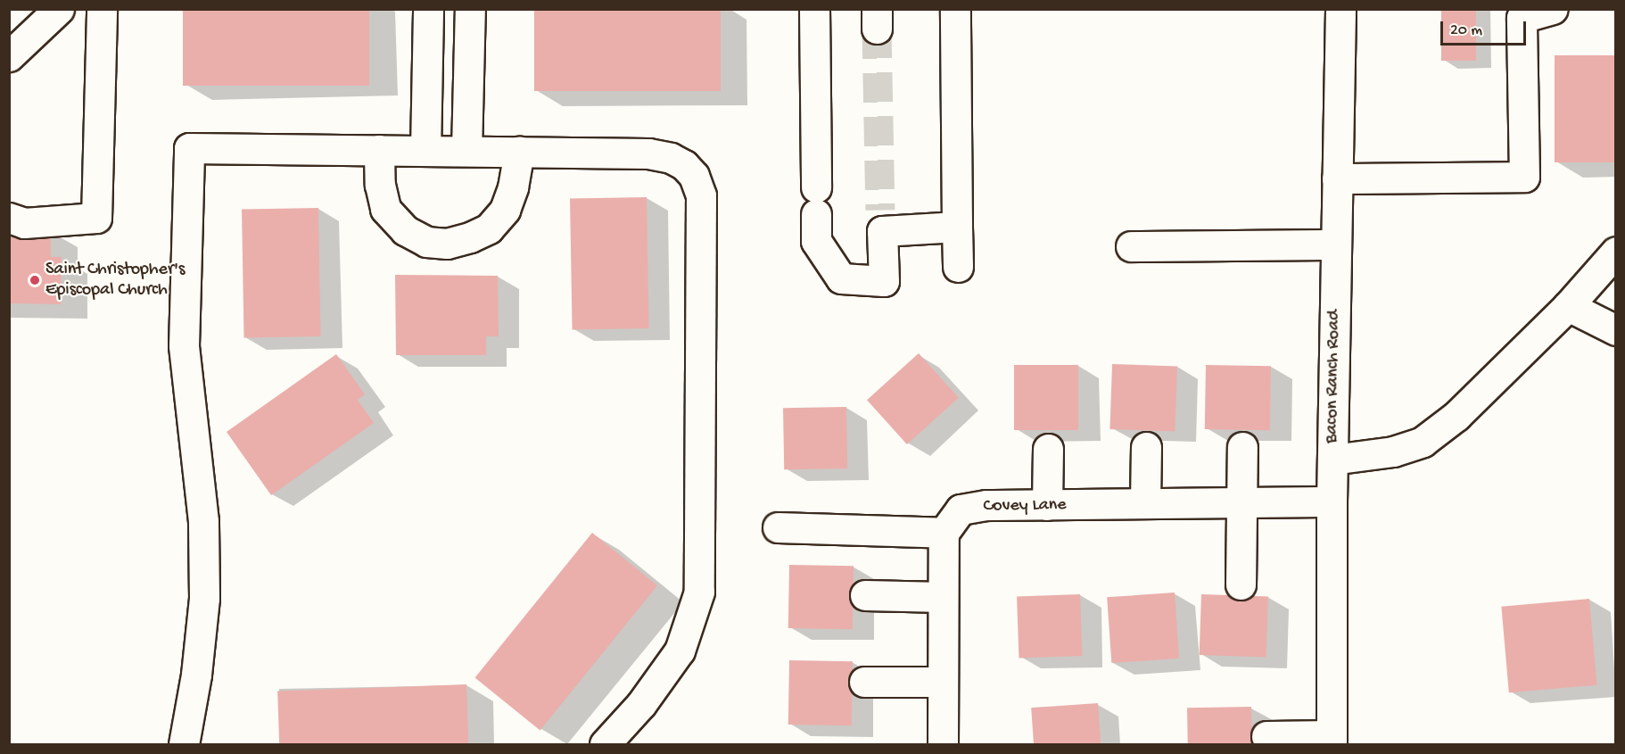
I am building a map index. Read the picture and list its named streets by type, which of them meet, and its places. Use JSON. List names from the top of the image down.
{
  "streets": {
    "street": ["Bacon Ranch Road", "Covey Lane"]
  },
  "crossings": [
    ["Bacon Ranch Road", "Covey Lane"]
  ],
  "places": ["Saint Christopher's Episcopal Church"],
  "scale_bar": "20 m"
}
